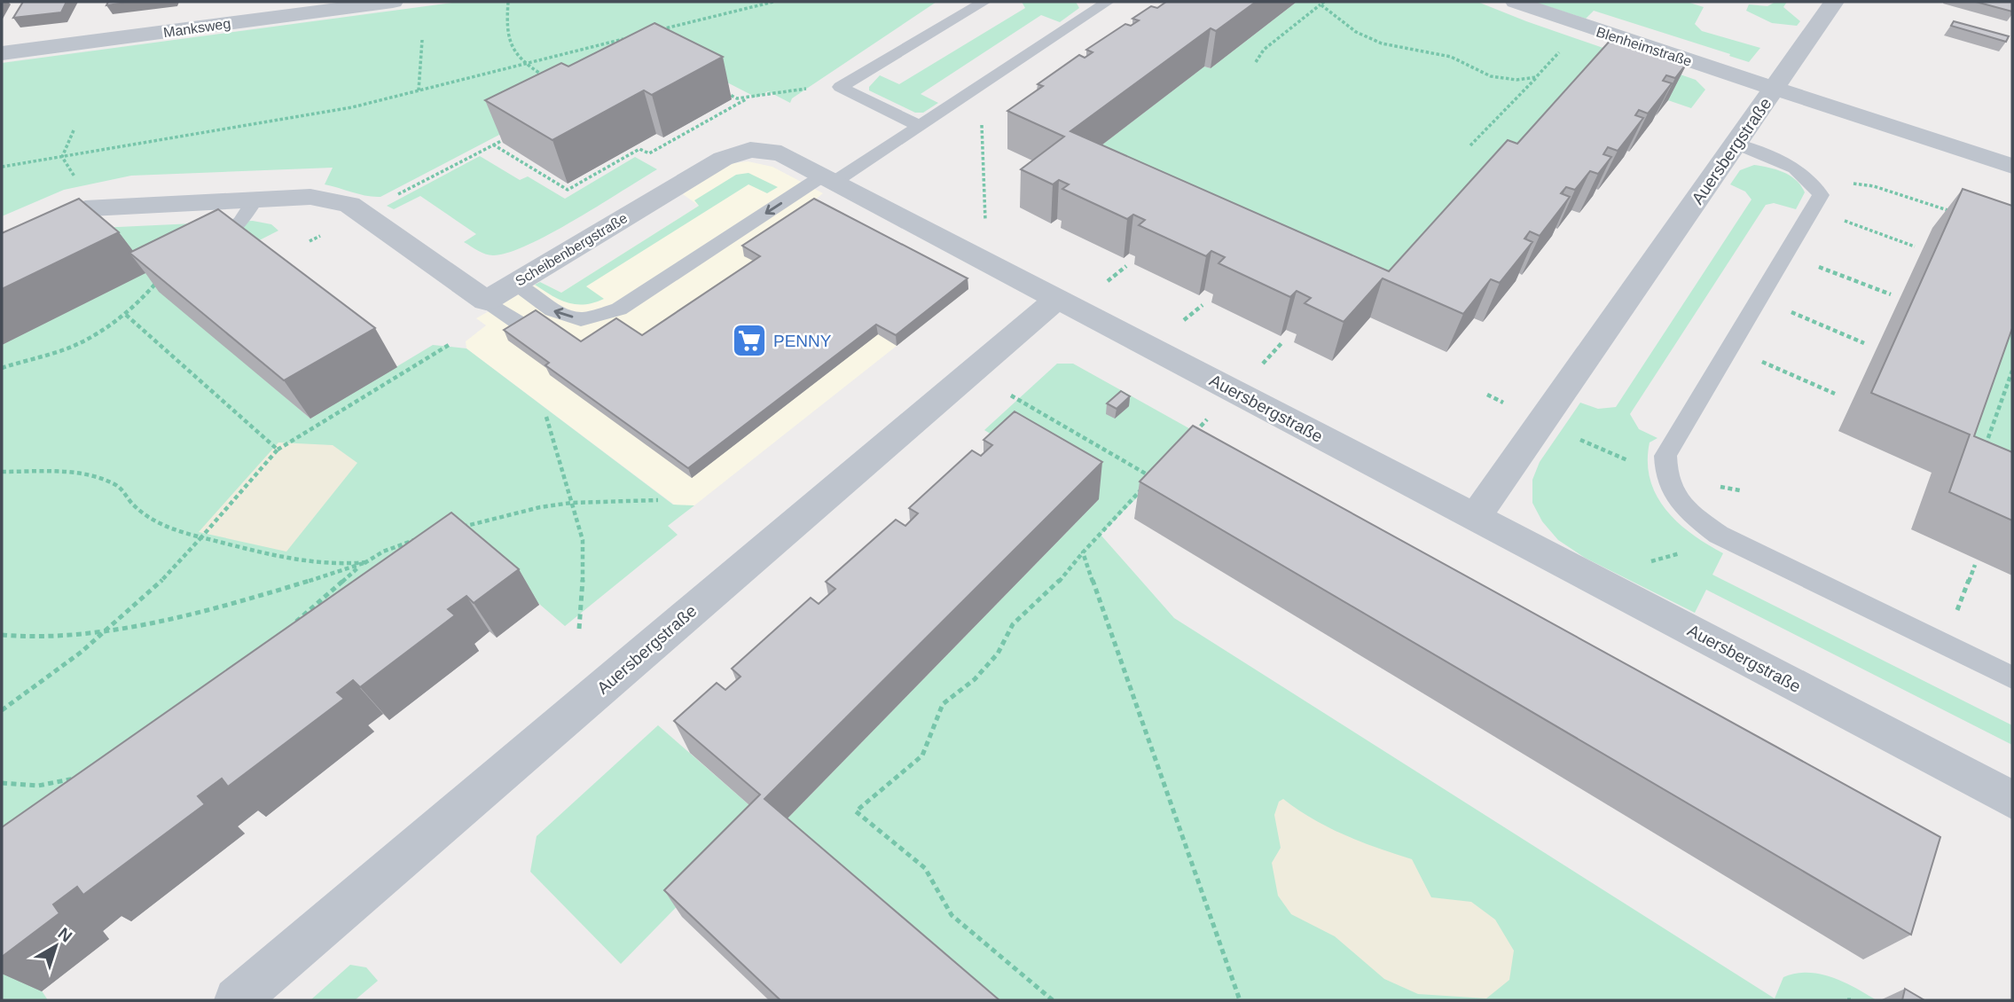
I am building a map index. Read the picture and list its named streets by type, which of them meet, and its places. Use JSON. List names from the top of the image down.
{
  "streets": {
    "street": [
      "Manksweg",
      "Blenheimstraße",
      "Auersbergstraße",
      "Scheibenbergstraße"
    ]
  },
  "crossings": [
    ["Blenheimstraße", "Auersbergstraße"],
    ["Auersbergstraße", "Scheibenbergstraße"]
  ],
  "places": {
    "supermarket": ["PENNY"]
  },
  "north": "top right"
}
